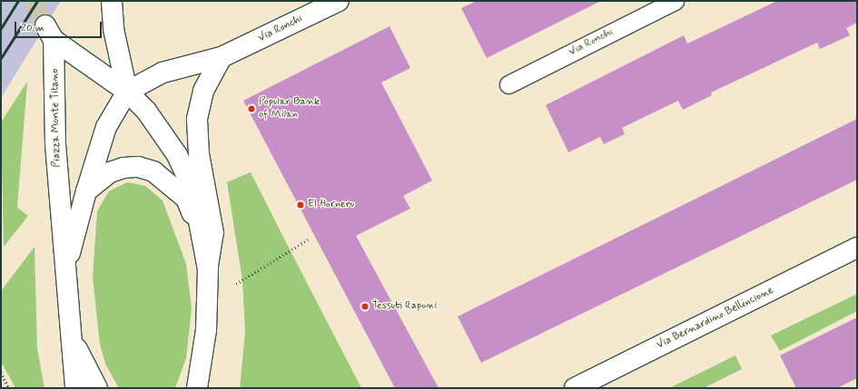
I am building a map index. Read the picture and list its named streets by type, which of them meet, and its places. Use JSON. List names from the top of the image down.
{
  "streets": {
    "main road": ["Via Ronchi", "Piazza Monte Titano", "Via Bernardino Bellincione"]
  },
  "crossings": [
    ["Via Ronchi", "Piazza Monte Titano"]
  ],
  "places": ["Popular Bank of Milan", "El Hornero", "Tessuti Raponi"],
  "scale_bar": "20 m"
}
